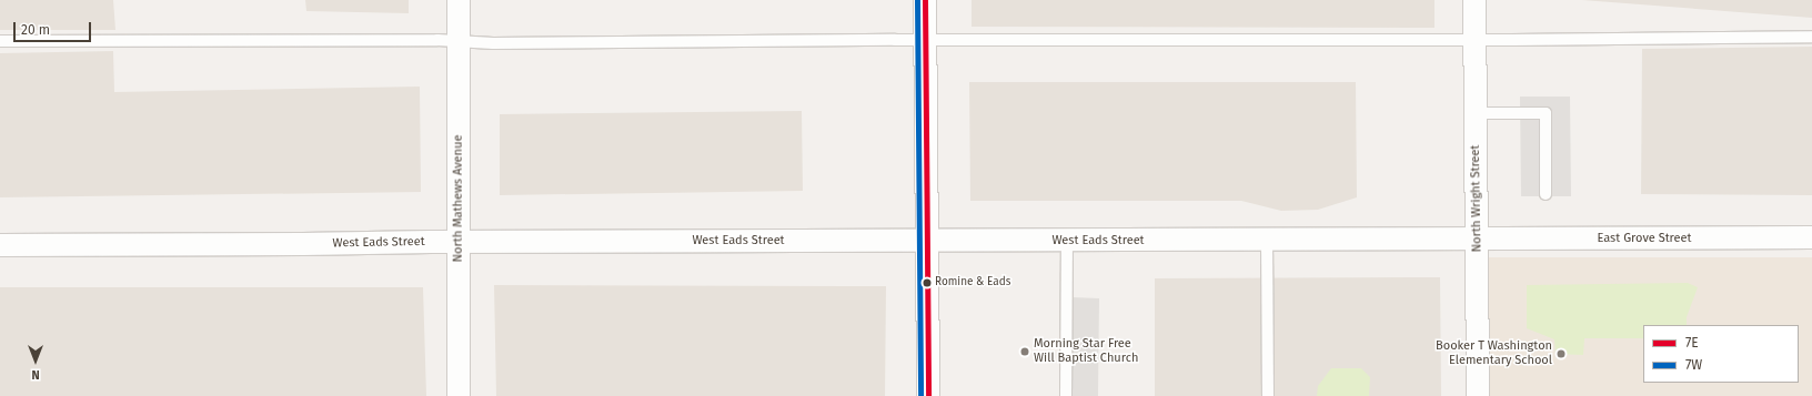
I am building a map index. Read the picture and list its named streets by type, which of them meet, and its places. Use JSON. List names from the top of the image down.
{
  "streets": {
    "street": [
      "North Mathews Avenue",
      "North Wright Street",
      "East Grove Street",
      "West Eads Street"
    ]
  },
  "crossings": [
    ["North Mathews Avenue", "West Eads Street"],
    ["North Wright Street", "East Grove Street"],
    ["North Wright Street", "West Eads Street"],
    ["East Grove Street", "West Eads Street"]
  ],
  "places": ["Romine & Eads", "Morning Star Free Will Baptist Church", "Booker T Washington Elementary School"],
  "lines": ["transit line 7E", "transit line 7W"],
  "legend": ["7E", "7W"],
  "scale_bar": "20 m",
  "north": "bottom"
}
